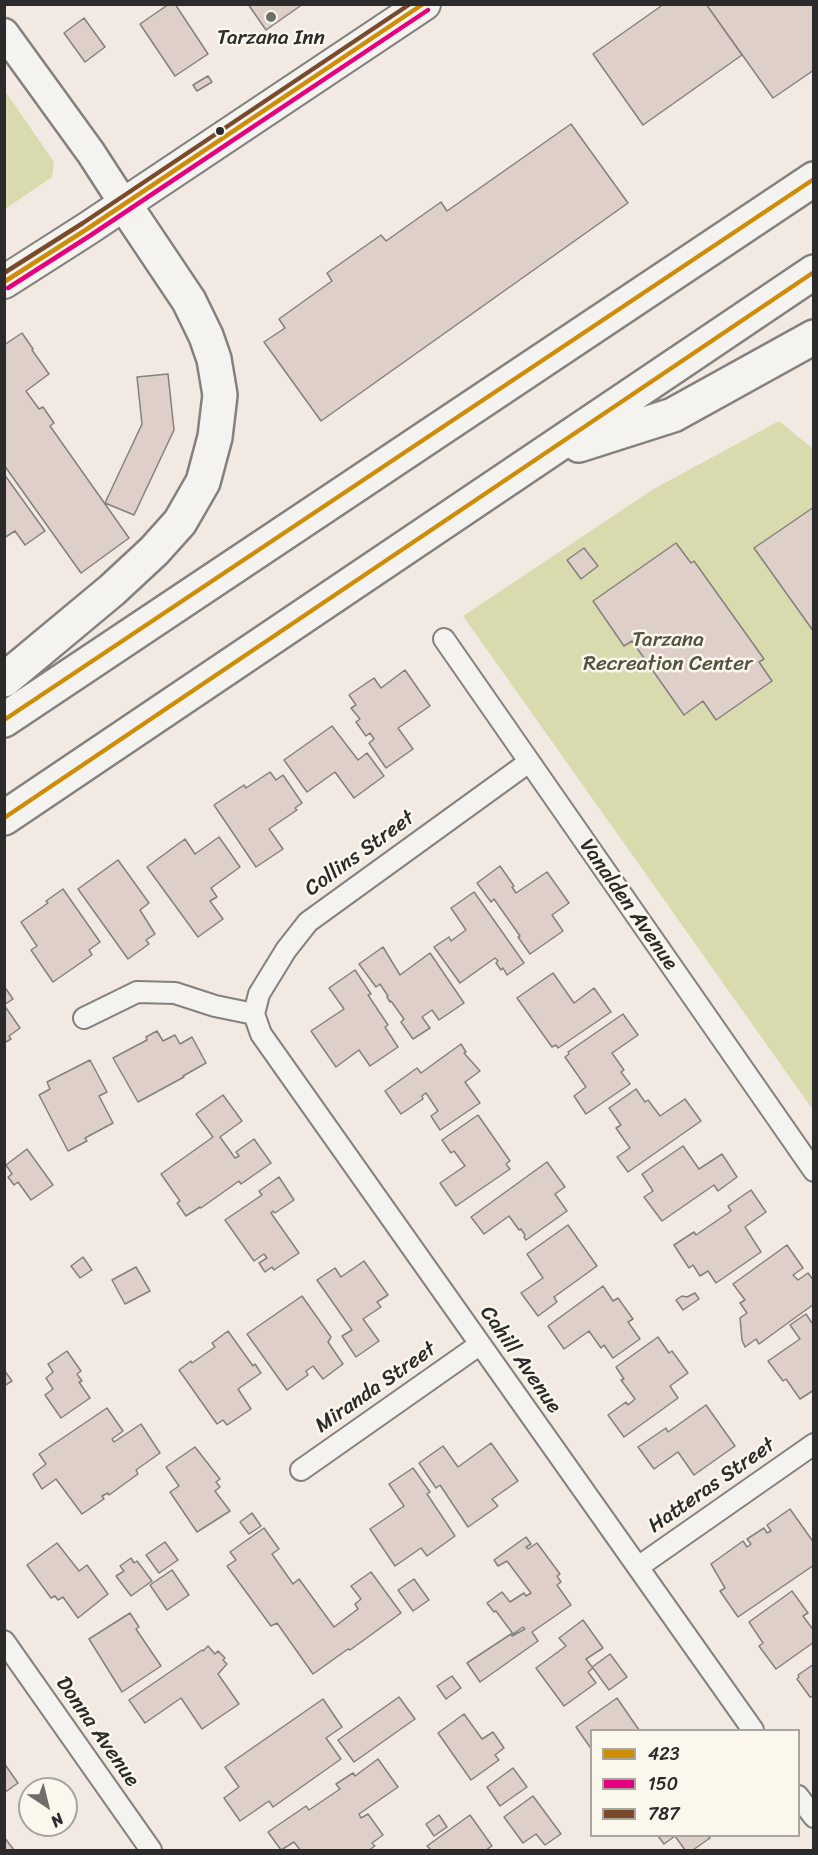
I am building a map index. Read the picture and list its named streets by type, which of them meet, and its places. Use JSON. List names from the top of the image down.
{
  "streets": {
    "street": [
      "Collins Street",
      "Vanalden Avenue",
      "Cahill Avenue",
      "Miranda Street",
      "Hatteras Street",
      "Donna Avenue"
    ]
  },
  "crossings": [
    ["Collins Street", "Vanalden Avenue"],
    ["Collins Street", "Cahill Avenue"],
    ["Cahill Avenue", "Miranda Street"],
    ["Cahill Avenue", "Hatteras Street"]
  ],
  "parks": ["Tarzana Recreation Center"],
  "places": ["Tarzana Inn"],
  "lines": ["transit line 423", "transit line 787", "transit line 150"],
  "legend": ["423", "150", "787"],
  "north": "bottom right"
}
